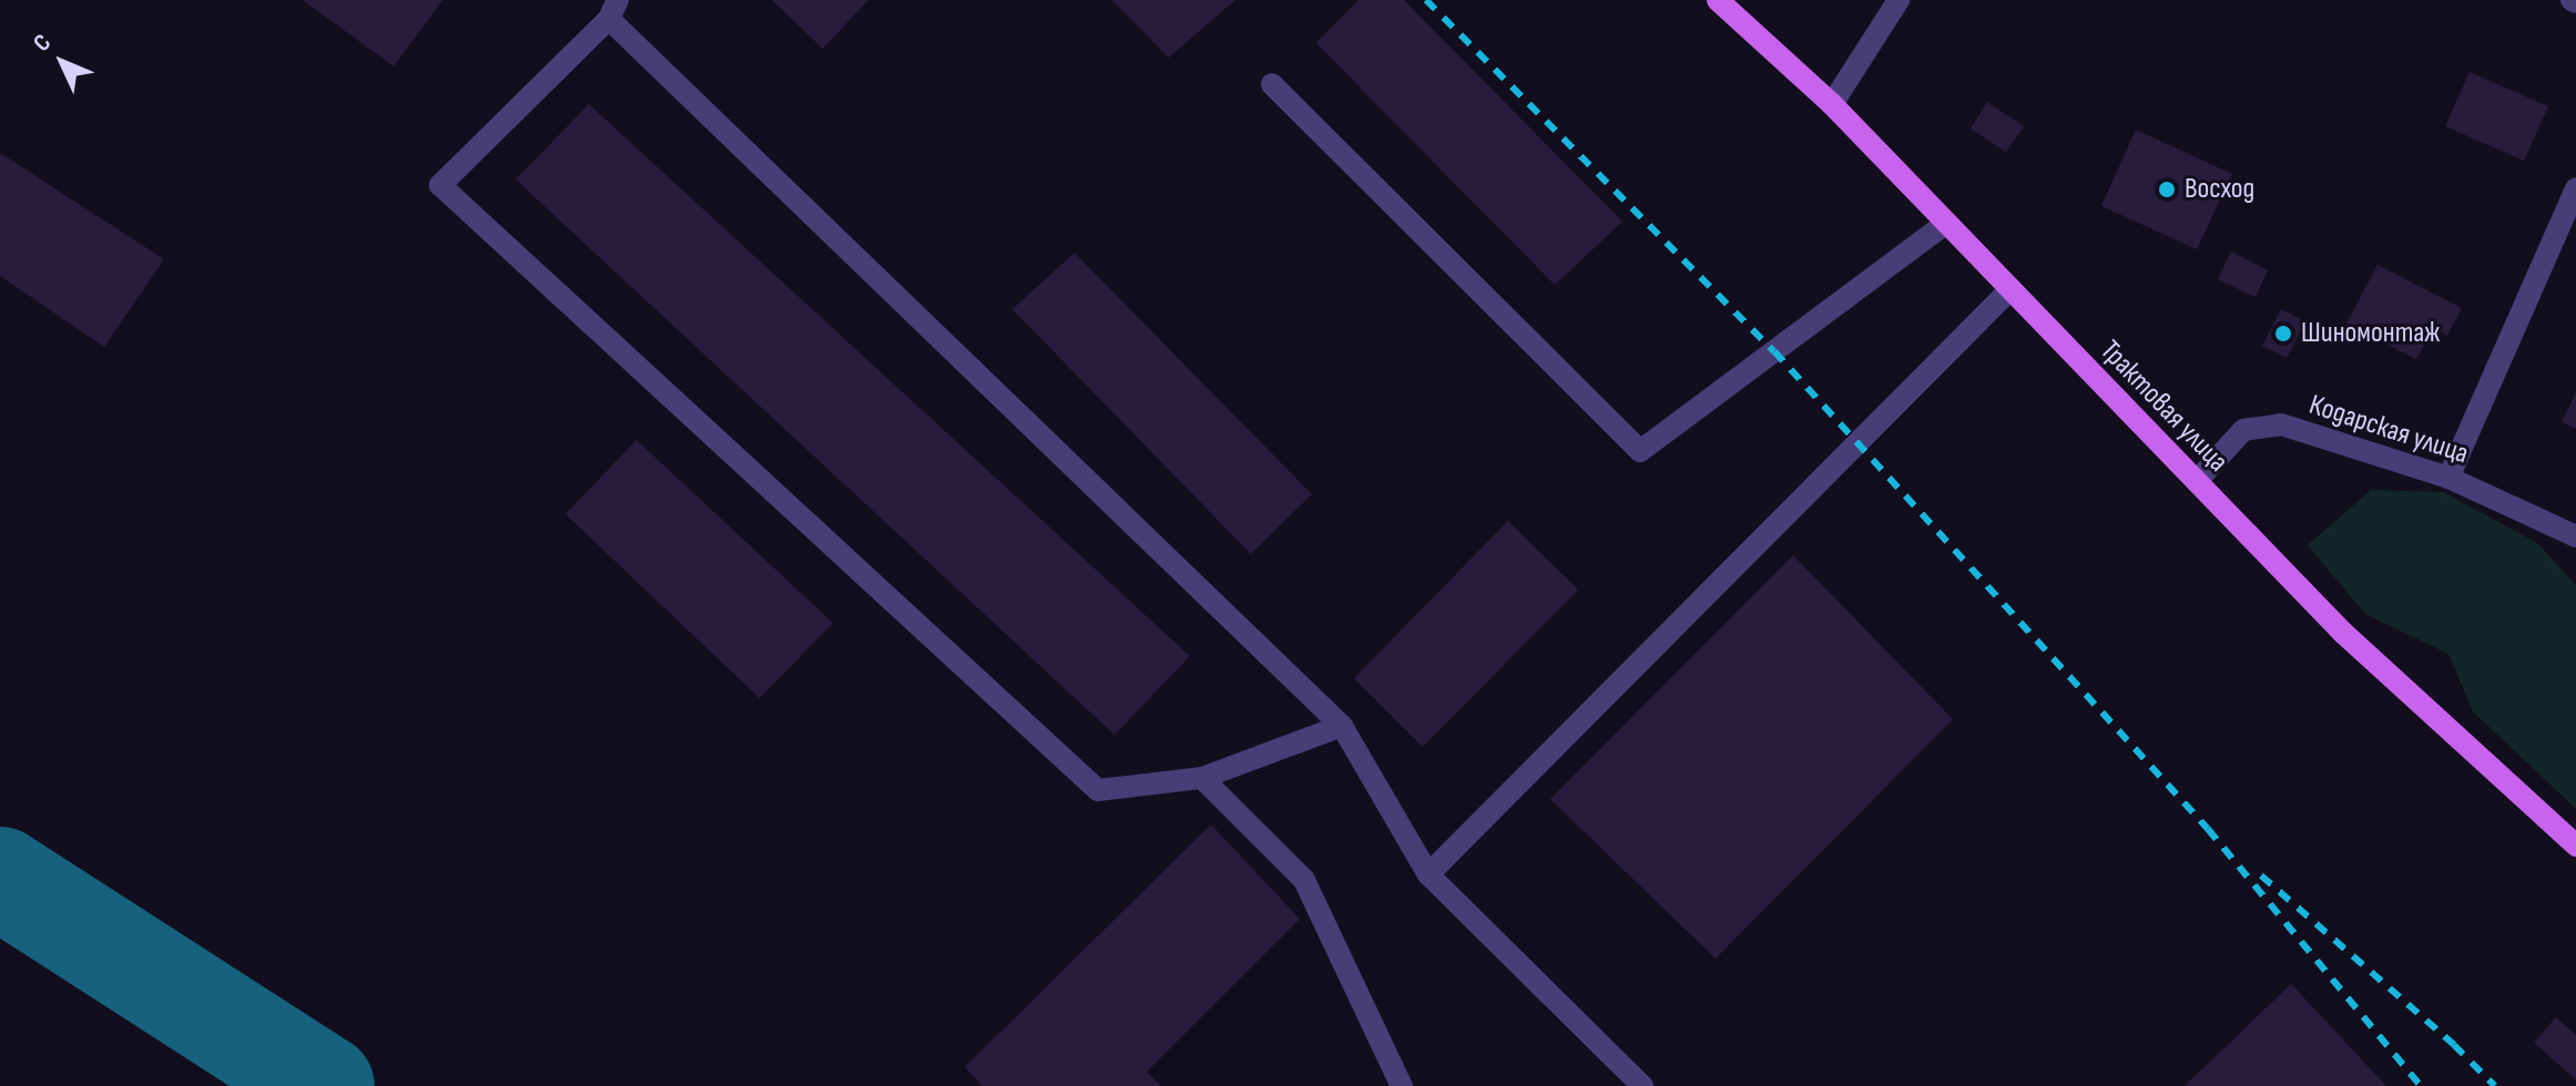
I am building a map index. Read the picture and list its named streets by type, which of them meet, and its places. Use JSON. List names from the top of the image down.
{
  "streets": {
    "main road": ["Трактовая улица"],
    "street": ["Кодарская улица"]
  },
  "crossings": [
    ["Трактовая улица", "Кодарская улица"]
  ],
  "places": ["Восход", "Шиномонтаж"],
  "north": "top left"
}
